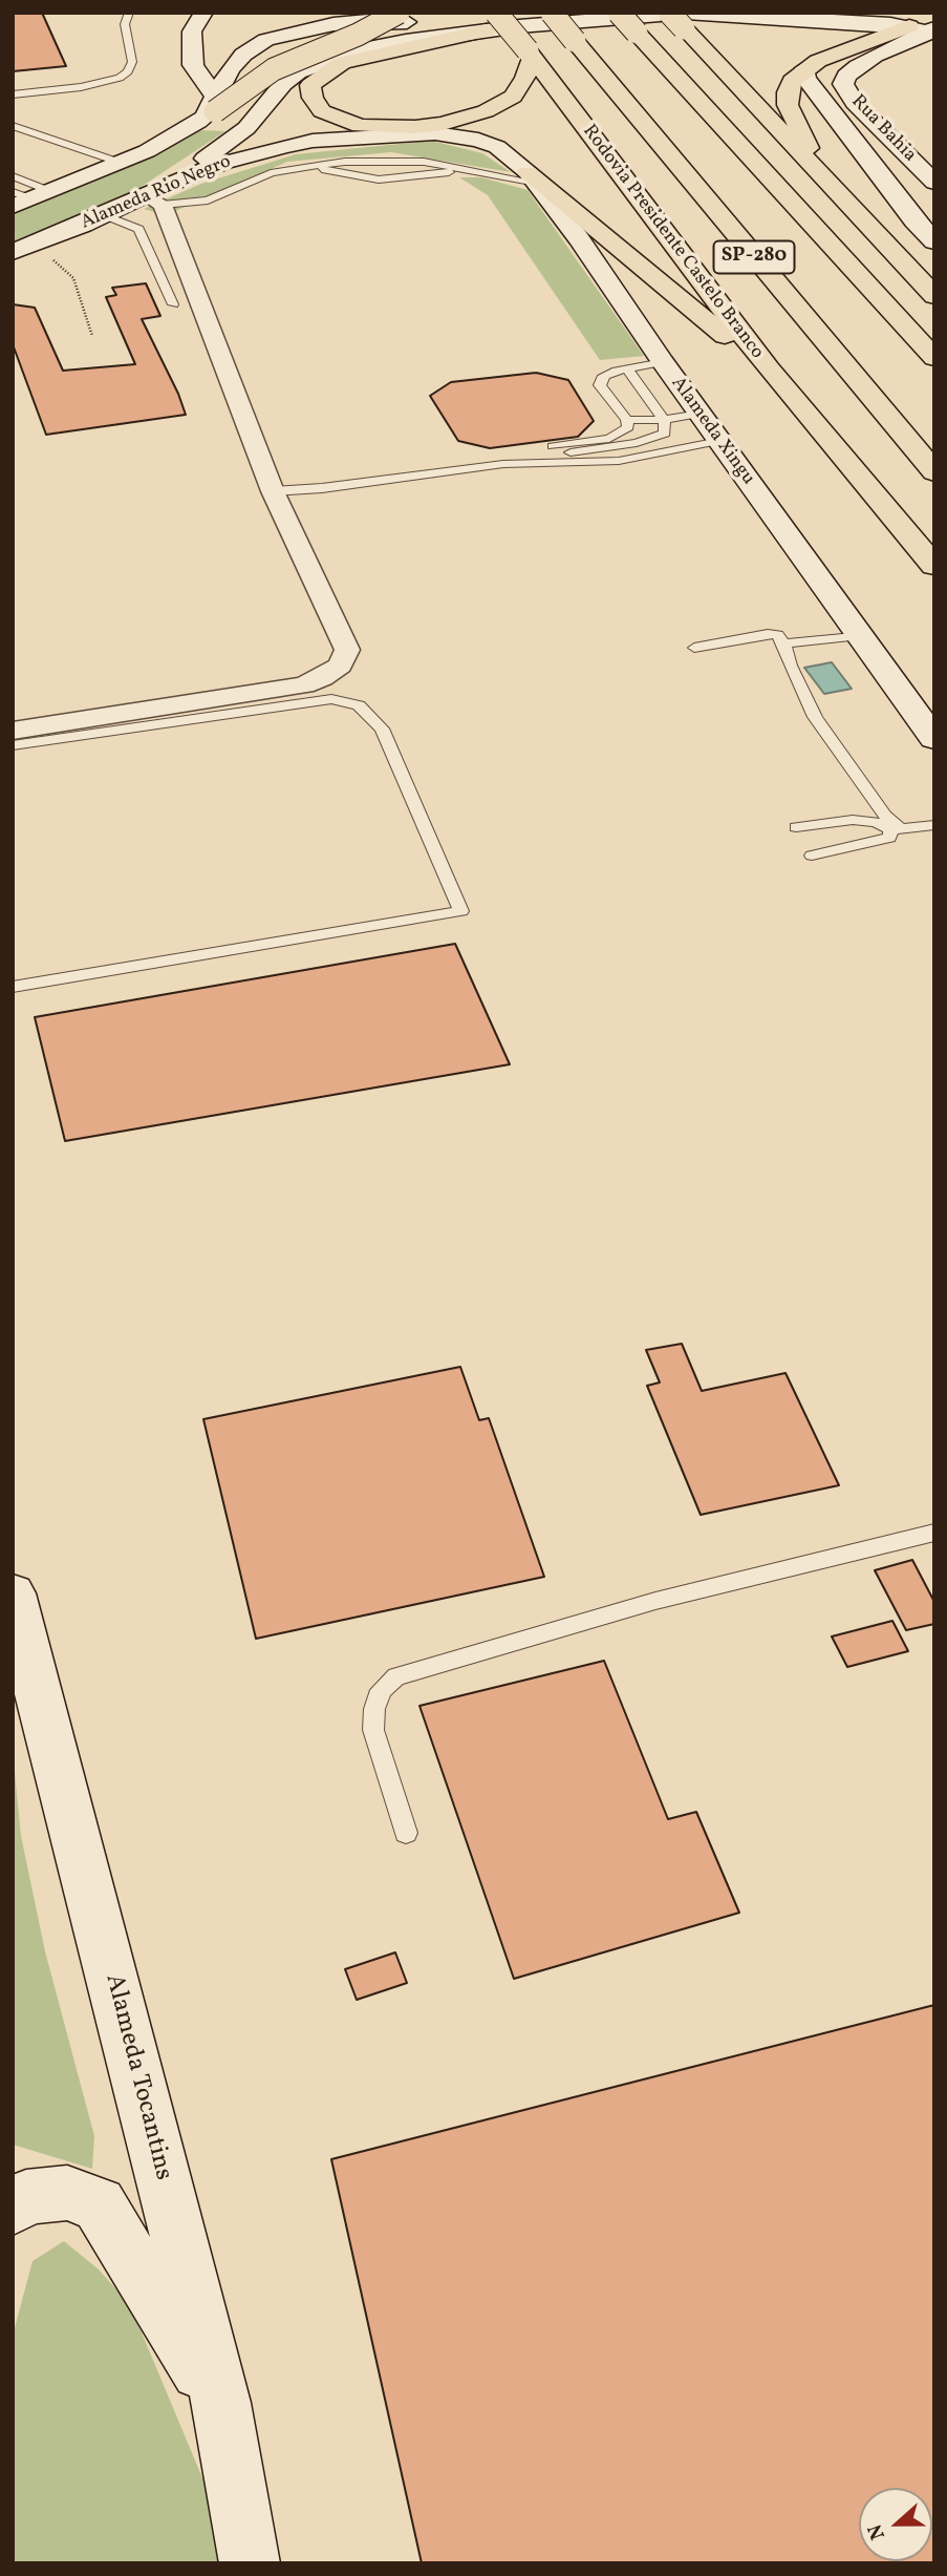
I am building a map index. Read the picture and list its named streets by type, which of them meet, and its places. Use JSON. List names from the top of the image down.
{
  "streets": {
    "highway": ["Rodovia Presidente Castelo Branco", "SP-280"],
    "main road": [
      "Rua Bahia",
      "Alameda Rio Negro",
      "Alameda Xingu",
      "Alameda Tocantins"
    ]
  },
  "crossings": [
    ["Alameda Rio Negro", "Alameda Xingu"]
  ],
  "north": "left"
}
